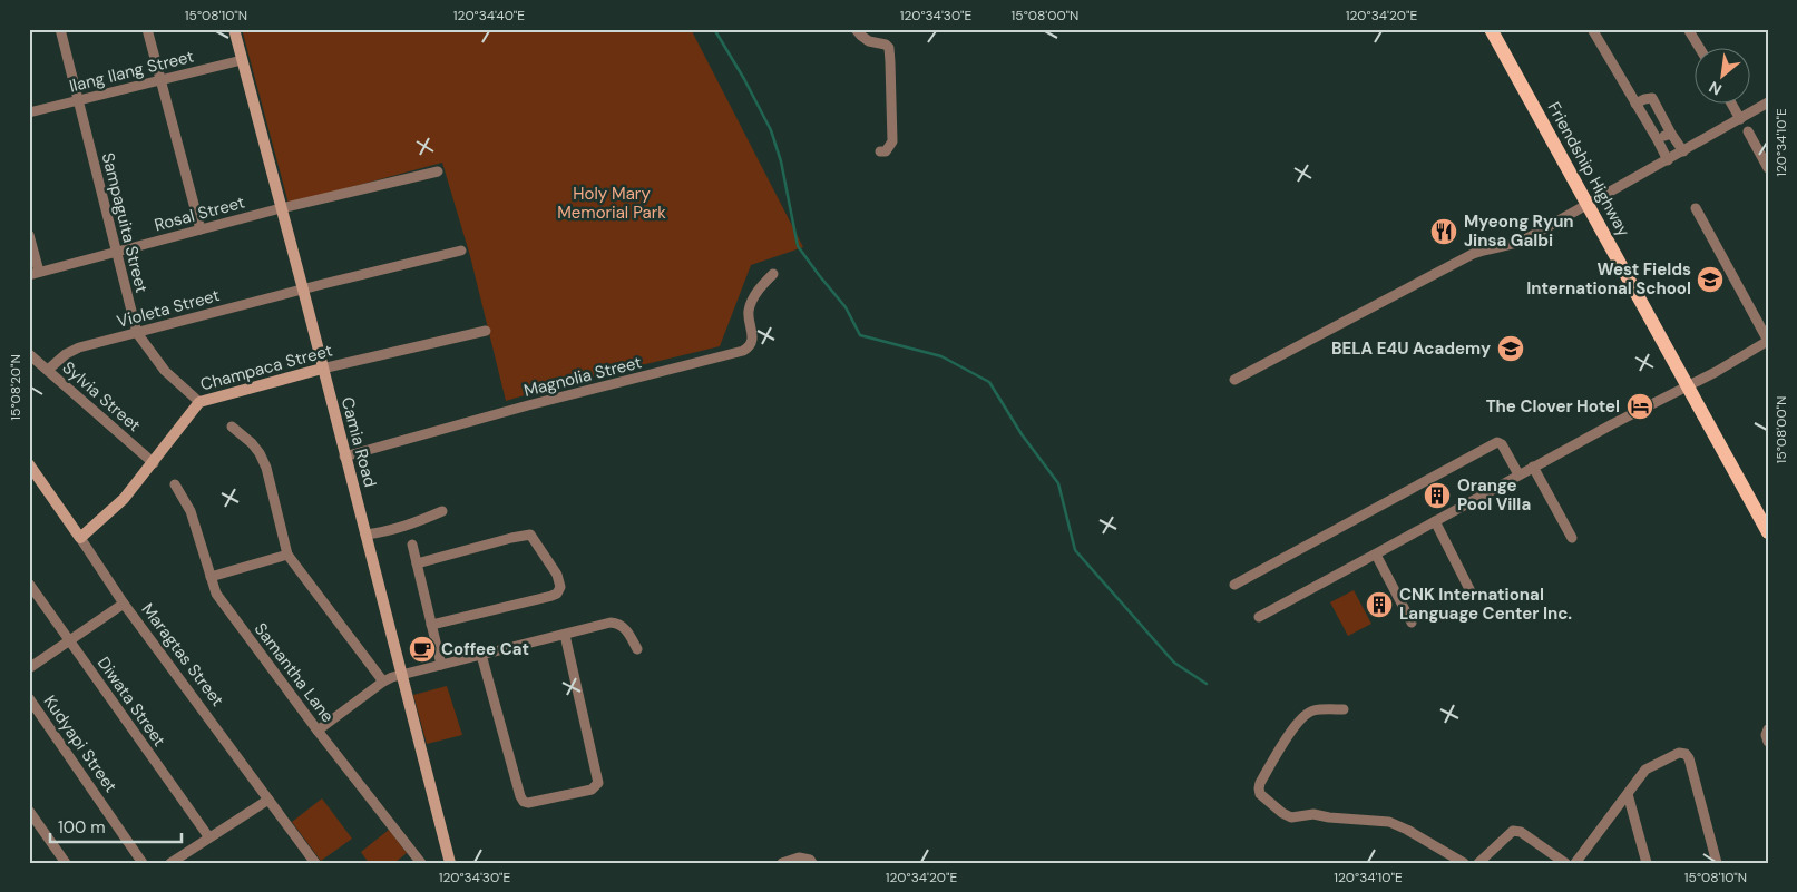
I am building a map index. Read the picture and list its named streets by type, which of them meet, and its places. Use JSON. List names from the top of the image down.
{
  "streets": {
    "main road": ["Friendship Highway"],
    "street": [
      "Ilang Ilang Street",
      "Rosal Street",
      "Sampaguita Street",
      "Violeta Street",
      "Champaca Street",
      "Magnolia Street",
      "Sylvia Street",
      "Camia Road",
      "Maragtas Street",
      "Samantha Lane",
      "Diwata Street",
      "Kudyapi Street"
    ]
  },
  "crossings": [
    ["Ilang Ilang Street", "Sampaguita Street"],
    ["Ilang Ilang Street", "Camia Road"],
    ["Rosal Street", "Sampaguita Street"],
    ["Rosal Street", "Camia Road"],
    ["Sampaguita Street", "Violeta Street"],
    ["Sampaguita Street", "Champaca Street"],
    ["Violeta Street", "Sylvia Street"],
    ["Violeta Street", "Camia Road"],
    ["Champaca Street", "Sylvia Street"],
    ["Champaca Street", "Camia Road"],
    ["Champaca Street", "Maragtas Street"],
    ["Magnolia Street", "Camia Road"]
  ],
  "parks": ["Holy Mary Memorial Park"],
  "places": {
    "restaurant": ["Myeong Ryun Jinsa Galbi"],
    "school or university": ["West Fields International School", "BELA E4U Academy"],
    "hotel": ["The Clover Hotel"],
    "building": ["Orange Pool Villa", "CNK International Language Center Inc."],
    "cafe": ["Coffee Cat"]
  },
  "scale_bar": "100 m",
  "north": "bottom left",
  "coordinates": [
    "15°08'10\"N",
    "120°34'40\"E",
    "120°34'30\"E",
    "15°08'00\"N",
    "120°34'20\"E",
    "120°34'10\"E",
    "15°08'20\"N"
  ]
}
